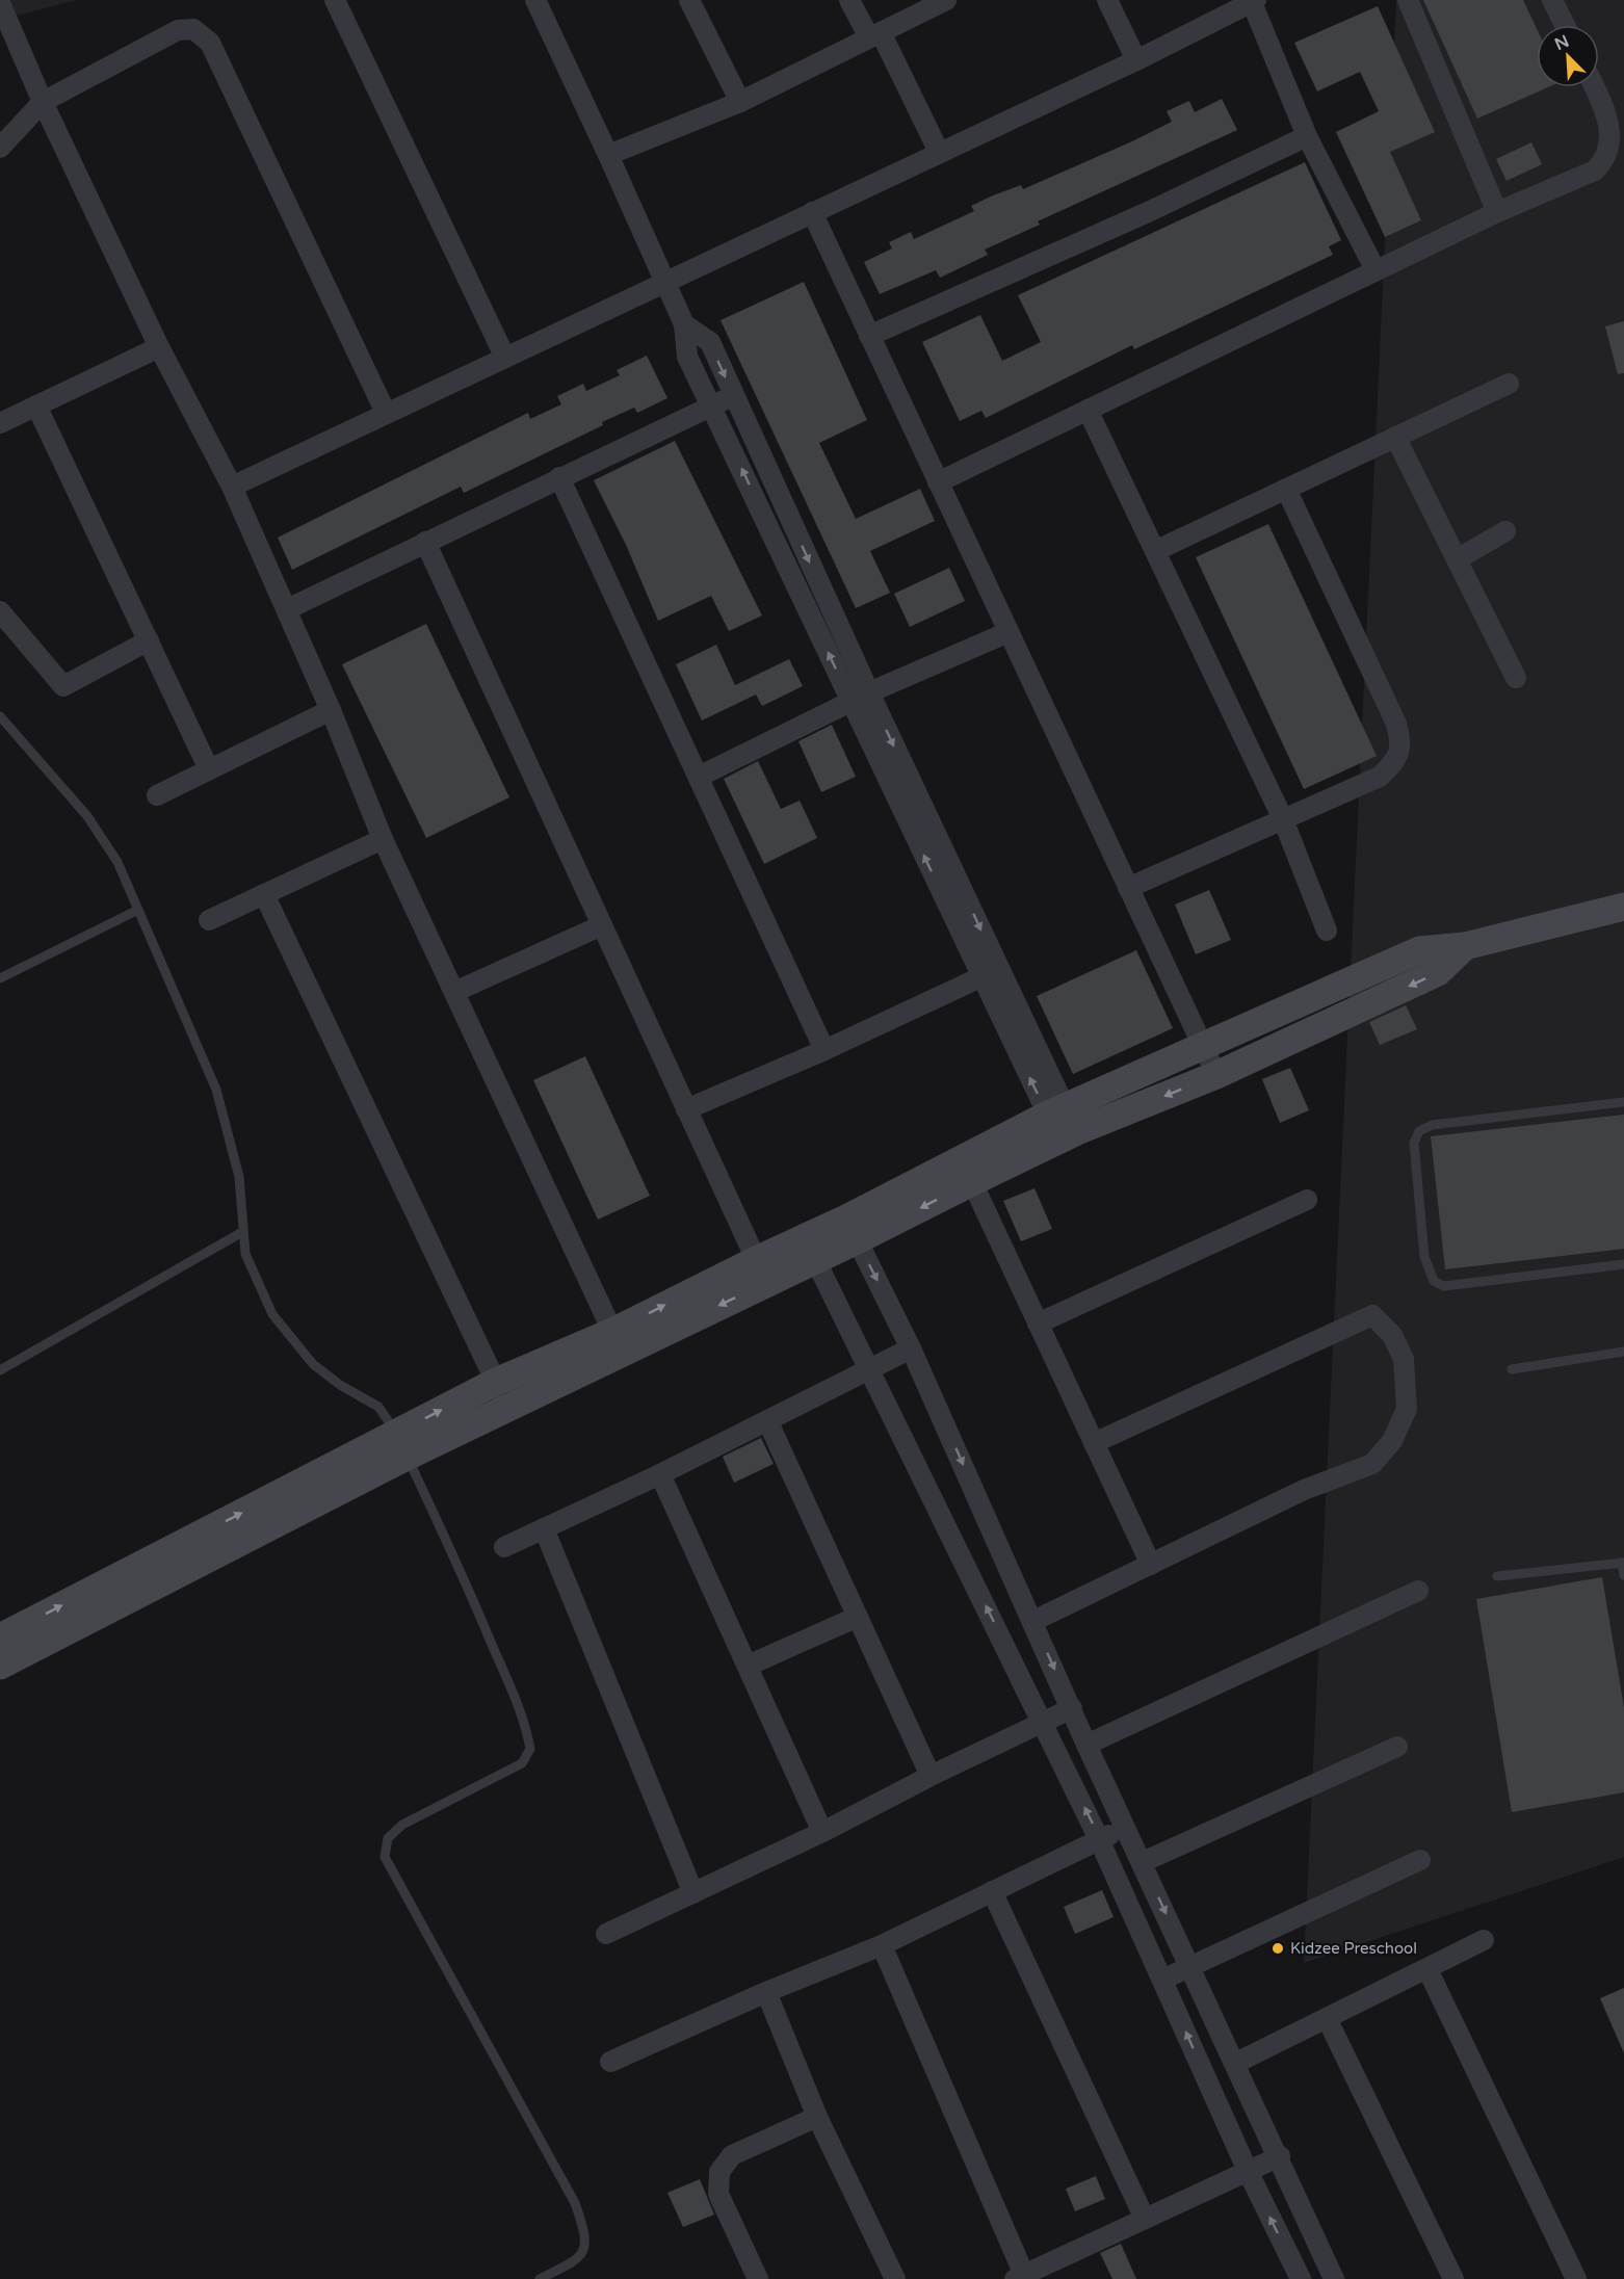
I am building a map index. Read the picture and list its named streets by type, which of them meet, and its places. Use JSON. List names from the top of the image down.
{
  "places": ["Kidzee Preschool"],
  "north": "top left"
}
